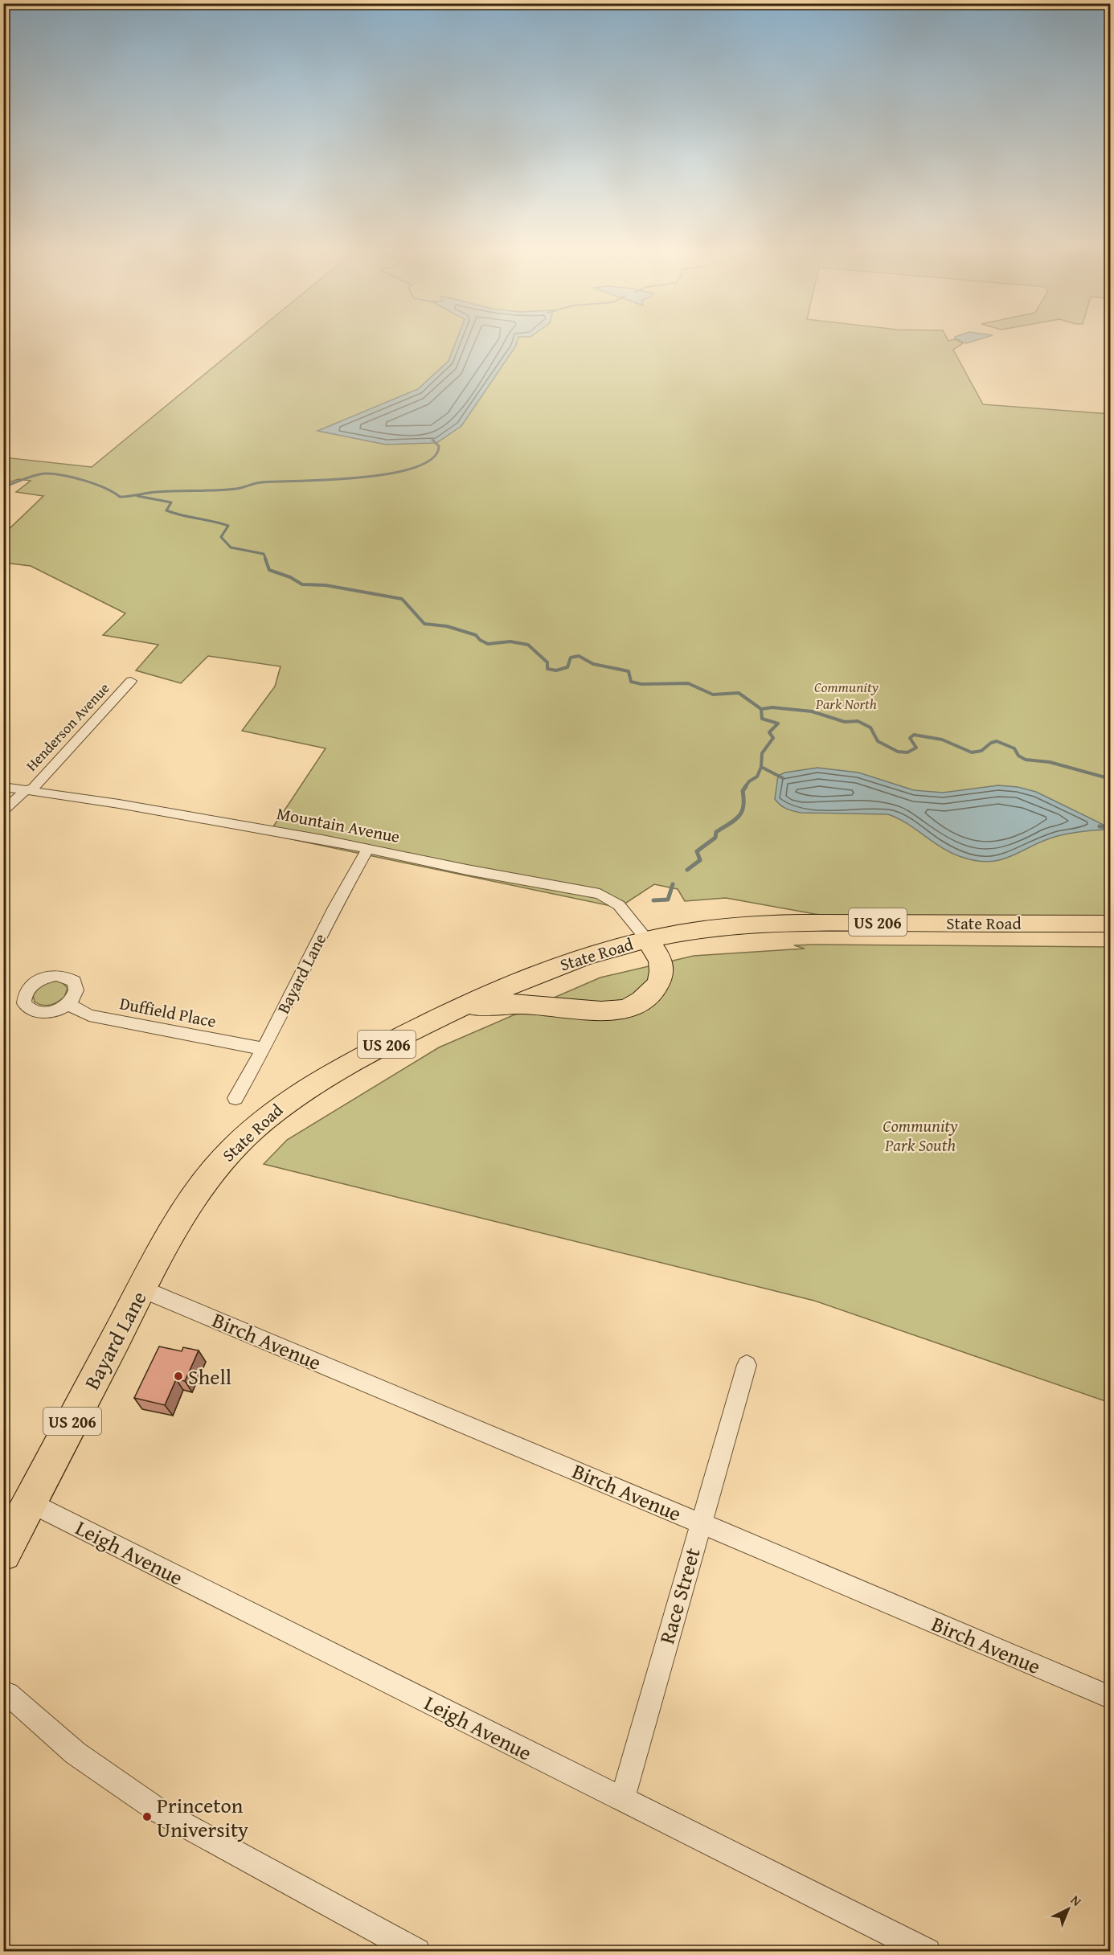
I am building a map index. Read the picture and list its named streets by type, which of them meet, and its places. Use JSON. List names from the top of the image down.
{
  "streets": {
    "highway": ["US 206", "State Road", "Bayard Lane"],
    "street": [
      "Henderson Avenue",
      "Mountain Avenue",
      "Duffield Place",
      "Birch Avenue",
      "Leigh Avenue",
      "Race Street"
    ]
  },
  "crossings": [
    ["Henderson Avenue", "Mountain Avenue"],
    ["Mountain Avenue", "State Road"],
    ["Mountain Avenue", "Bayard Lane"],
    ["State Road", "Bayard Lane"],
    ["Bayard Lane", "Duffield Place"],
    ["Bayard Lane", "Birch Avenue"],
    ["Bayard Lane", "Leigh Avenue"],
    ["Birch Avenue", "Race Street"],
    ["Leigh Avenue", "Race Street"]
  ],
  "parks": ["Community Park North", "Community Park South"],
  "places": ["Shell", "Princeton University"],
  "north": "top right"
}
